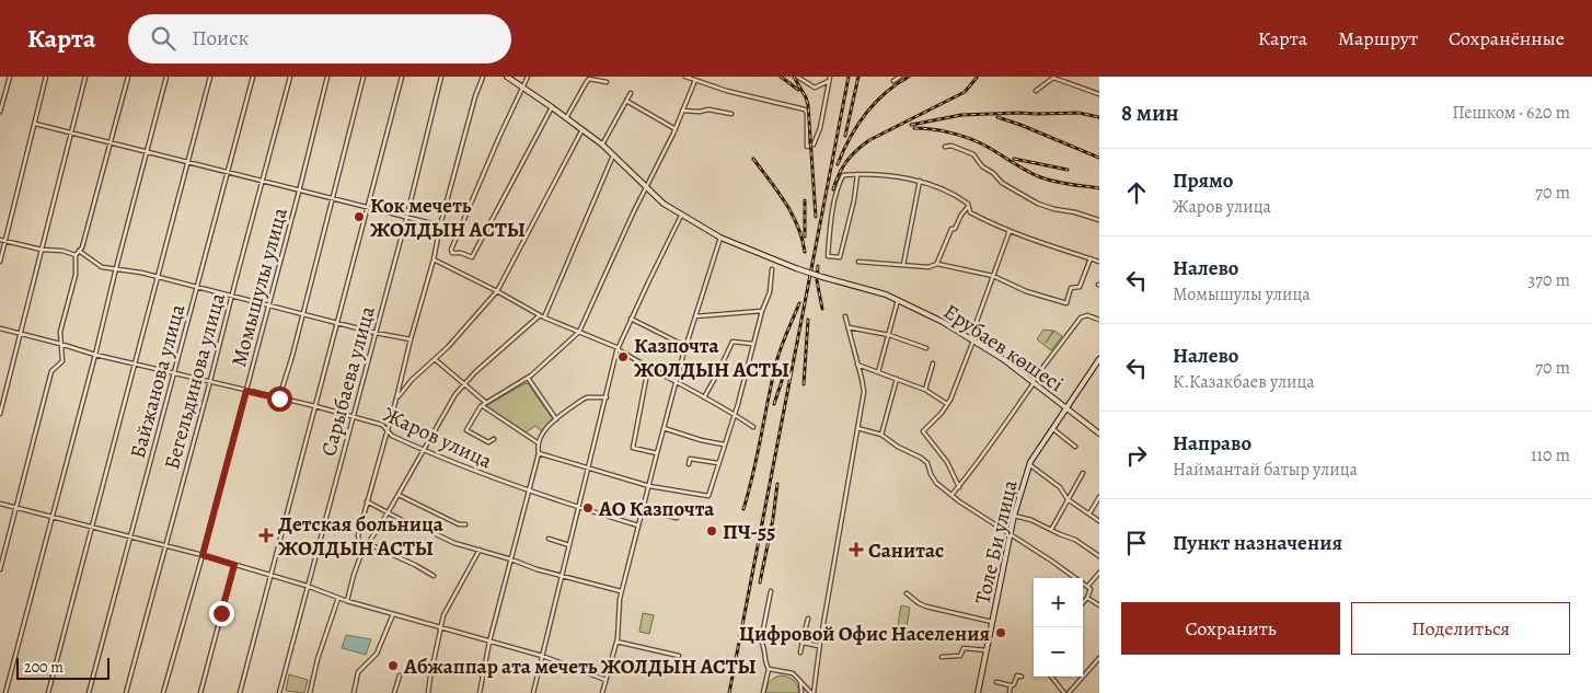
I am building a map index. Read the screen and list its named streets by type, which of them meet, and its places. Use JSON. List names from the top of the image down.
{
  "streets": {
    "main road": ["Ерубаев көшесі", "Толе Би улица"],
    "street": [
      "Момышулы улица",
      "Байжанова улица",
      "Бегельдинова улица",
      "Сарыбаева улица",
      "Жаров улица"
    ]
  },
  "crossings": [
    ["Момышулы улица", "Жаров улица"],
    ["Ерубаев көшесі", "Толе Би улица"],
    ["Байжанова улица", "Жаров улица"],
    ["Бегельдинова улица", "Жаров улица"],
    ["Сарыбаева улица", "Жаров улица"]
  ],
  "places": {
    "other": [
      "Кок мечеть ЖОЛДЫН АСТЫ",
      "Казпочта ЖОЛДЫН АСТЫ",
      "АО Казпочта",
      "ПЧ-55",
      "Цифровой Офис Населения",
      "Абжаппар ата мечеть ЖОЛДЫН АСТЫ"
    ],
    "health": ["Детская больница ЖОЛДЫН АСТЫ", "Санитас"]
  },
  "scale_bar": "200 m",
  "page": {
    "header": "Карта",
    "search": "Поиск",
    "nav": ["Карта", "Маршрут", "Сохранённые"],
    "heading": ["8 мин", "Пешком · 620 m"],
    "list": [
      ["Прямо", "Жаров улица", "70 m"],
      ["Налево", "Момышулы улица", "370 m"],
      ["Налево", "К.Казакбаев улица", "70 m"],
      ["Направо", "Наймантай батыр улица", "110 m"],
      "Пункт назначения"
    ],
    "map_buttons": ["+", "−"],
    "buttons": ["Сохранить", "Поделиться"],
    "scale": "200 m"
  }
}
